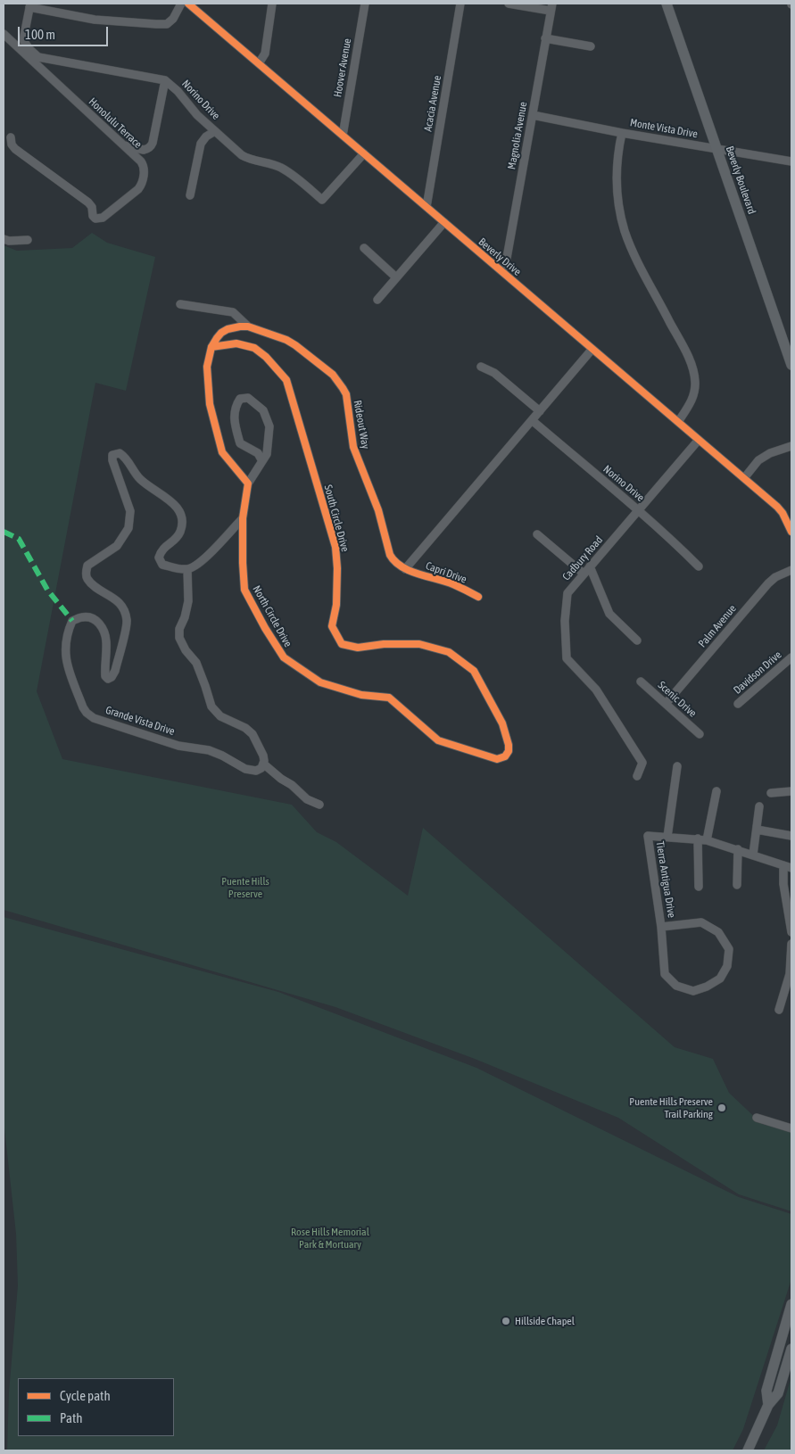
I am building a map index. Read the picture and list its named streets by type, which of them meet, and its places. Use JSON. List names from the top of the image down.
{
  "streets": {
    "main road": ["Beverly Boulevard"],
    "street": [
      "Hoover Avenue",
      "Norino Drive",
      "Acacia Avenue",
      "Honolulu Terrace",
      "Monte Vista Drive",
      "Magnolia Avenue",
      "Beverly Drive",
      "Rideout Way",
      "South Circle Drive",
      "Cadbury Road",
      "Capri Drive",
      "North Circle Drive",
      "Palm Avenue",
      "Davidson Drive",
      "Scenic Drive",
      "Grande Vista Drive",
      "Tierra Antigua Drive"
    ]
  },
  "crossings": [
    ["Hoover Avenue", "Beverly Drive"],
    ["Norino Drive", "Beverly Drive"],
    ["Norino Drive", "Cadbury Road"],
    ["Acacia Avenue", "Beverly Drive"],
    ["Monte Vista Drive", "Magnolia Avenue"],
    ["Monte Vista Drive", "Beverly Boulevard"],
    ["Magnolia Avenue", "Beverly Drive"],
    ["Beverly Drive", "Cadbury Road"],
    ["Rideout Way", "Capri Drive"],
    ["South Circle Drive", "North Circle Drive"],
    ["Palm Avenue", "Scenic Drive"]
  ],
  "parks": ["Puente Hills Preserve", "Rose Hills Memorial Park & Mortuary"],
  "places": ["Puente Hills Preserve Trail Parking", "Hillside Chapel"],
  "legend": ["Cycle path", "Path"],
  "scale_bar": "100 m"
}
